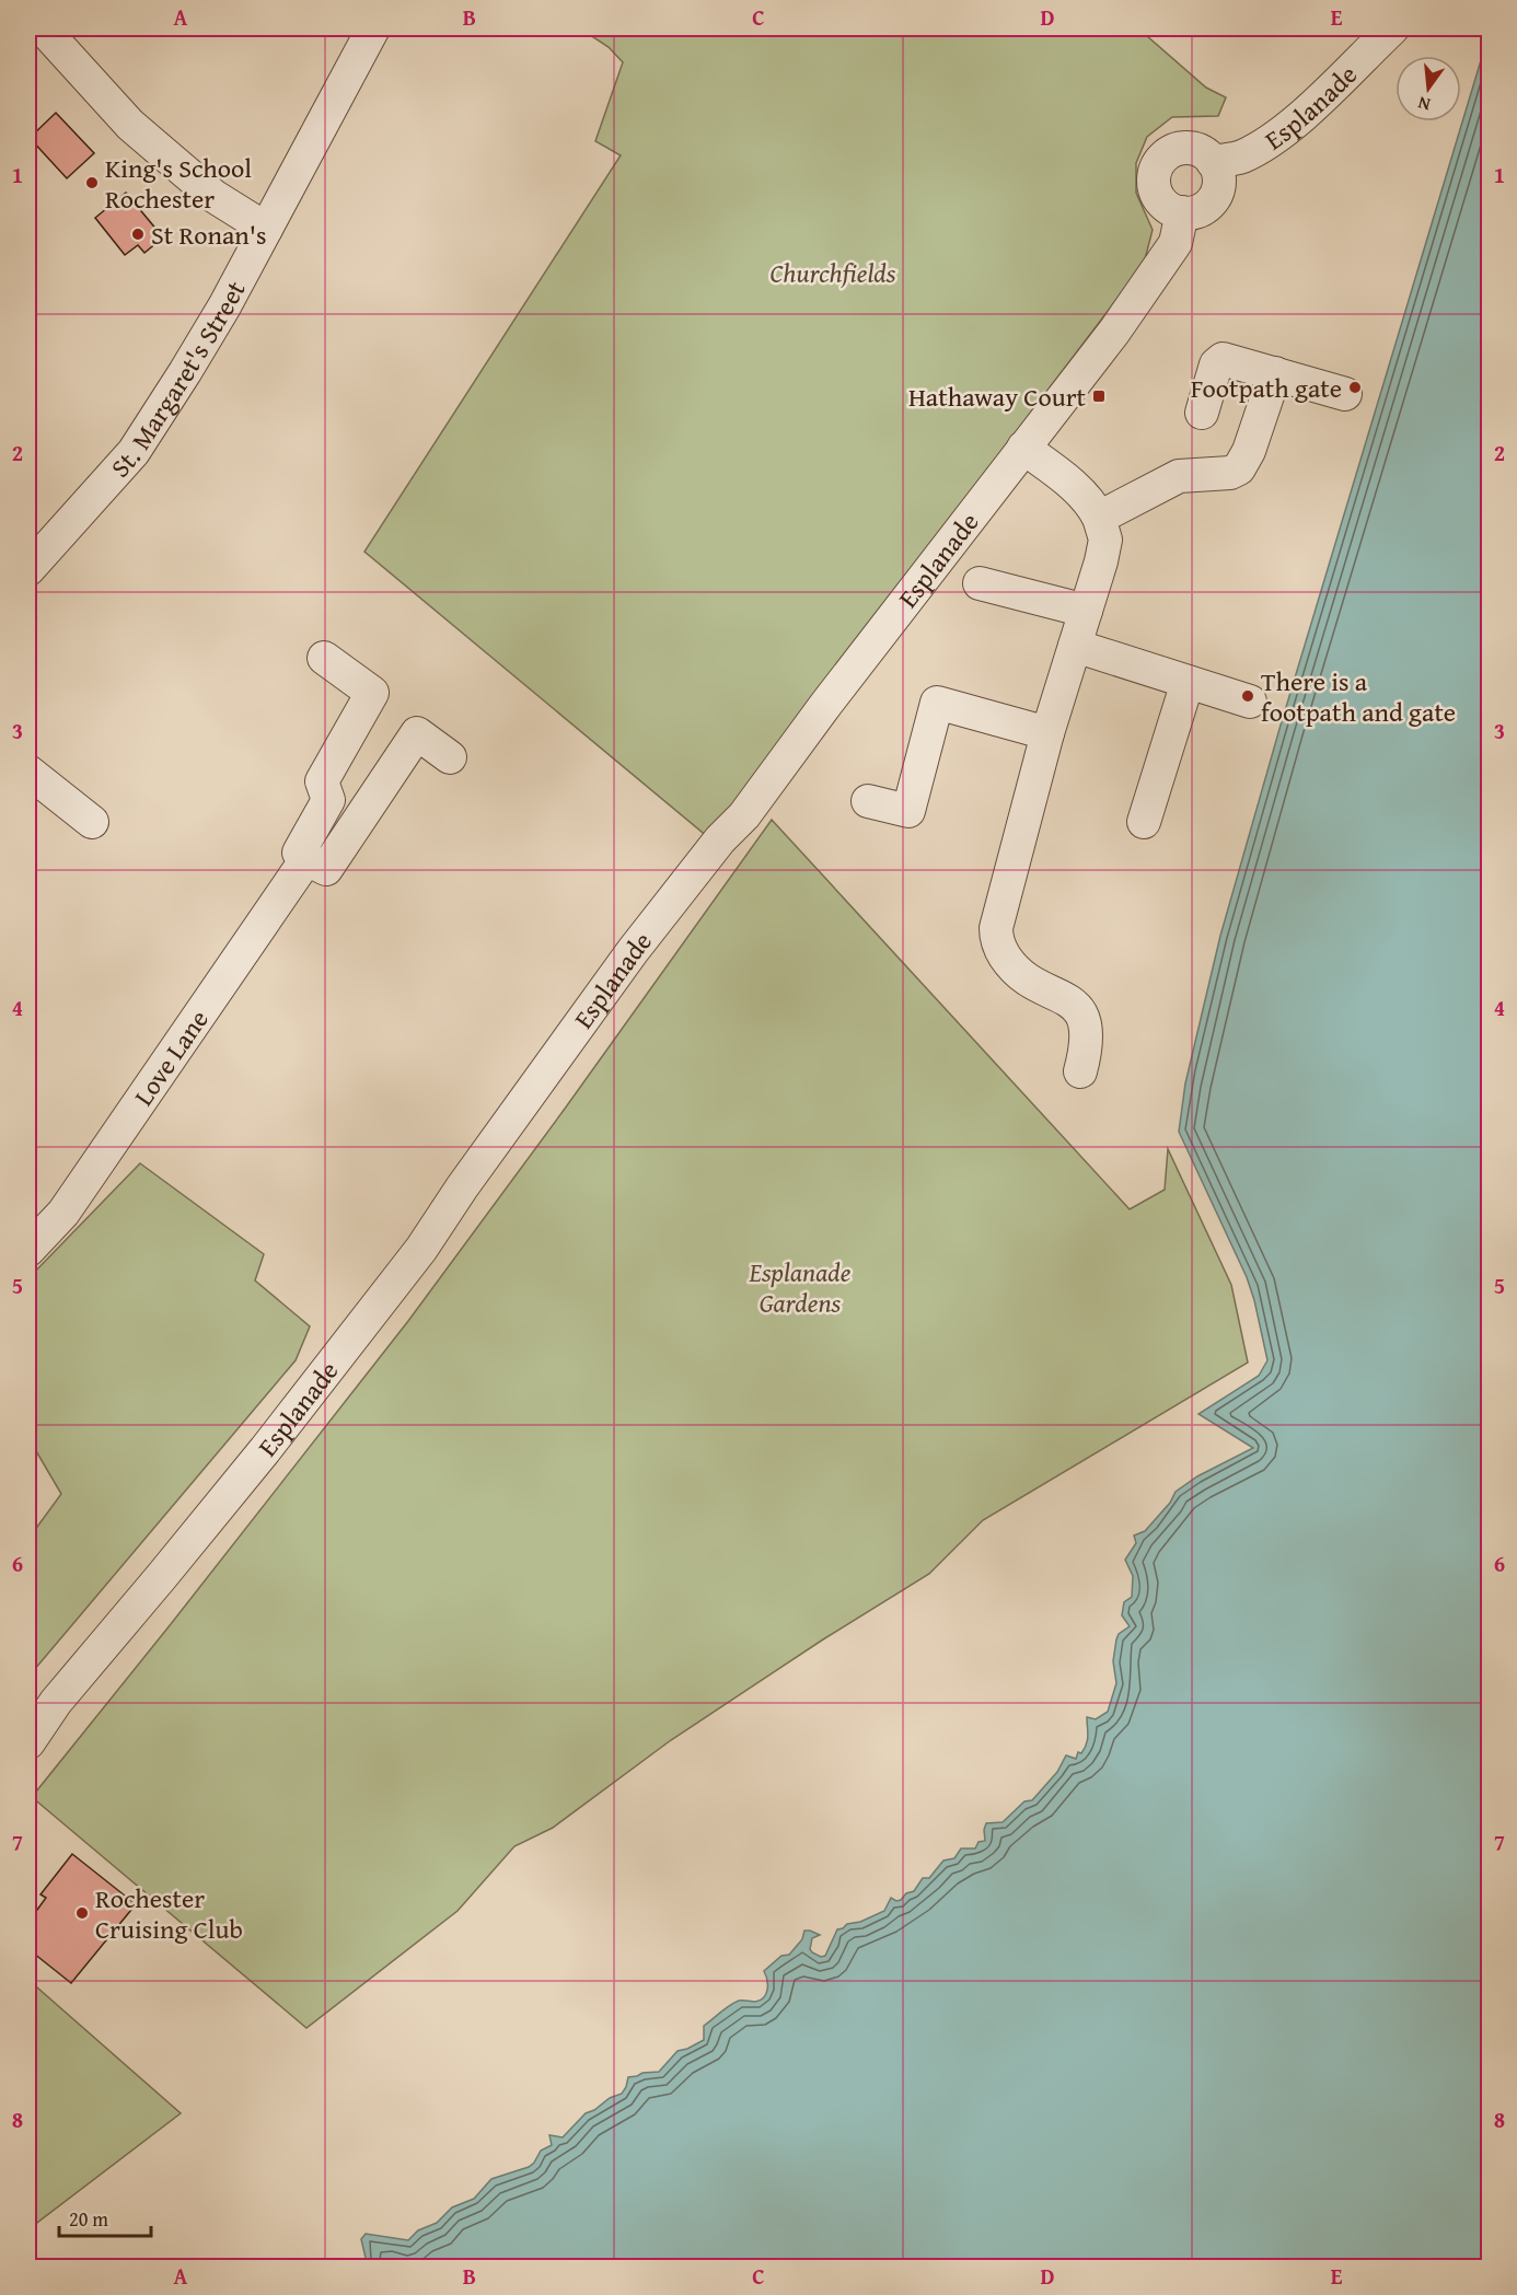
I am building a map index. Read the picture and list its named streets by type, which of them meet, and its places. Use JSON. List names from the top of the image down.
{
  "streets": {
    "street": ["Esplanade", "St. Margaret's Street", "Love Lane"]
  },
  "parks": ["Churchfields", "Esplanade Gardens"],
  "places": {
    "other": [
      "King's School Rochester",
      "St Ronan's",
      "Footpath gate",
      "There is a footpath and gate",
      "Rochester Cruising Club"
    ],
    "transit": ["Hathaway Court"]
  },
  "scale_bar": "20 m",
  "north": "bottom",
  "grid": {
    "columns": [
      "A",
      "B",
      "C",
      "D",
      "E"
    ],
    "rows": [
      "1",
      "2",
      "3",
      "4",
      "5",
      "6",
      "7",
      "8"
    ]
  }
}
